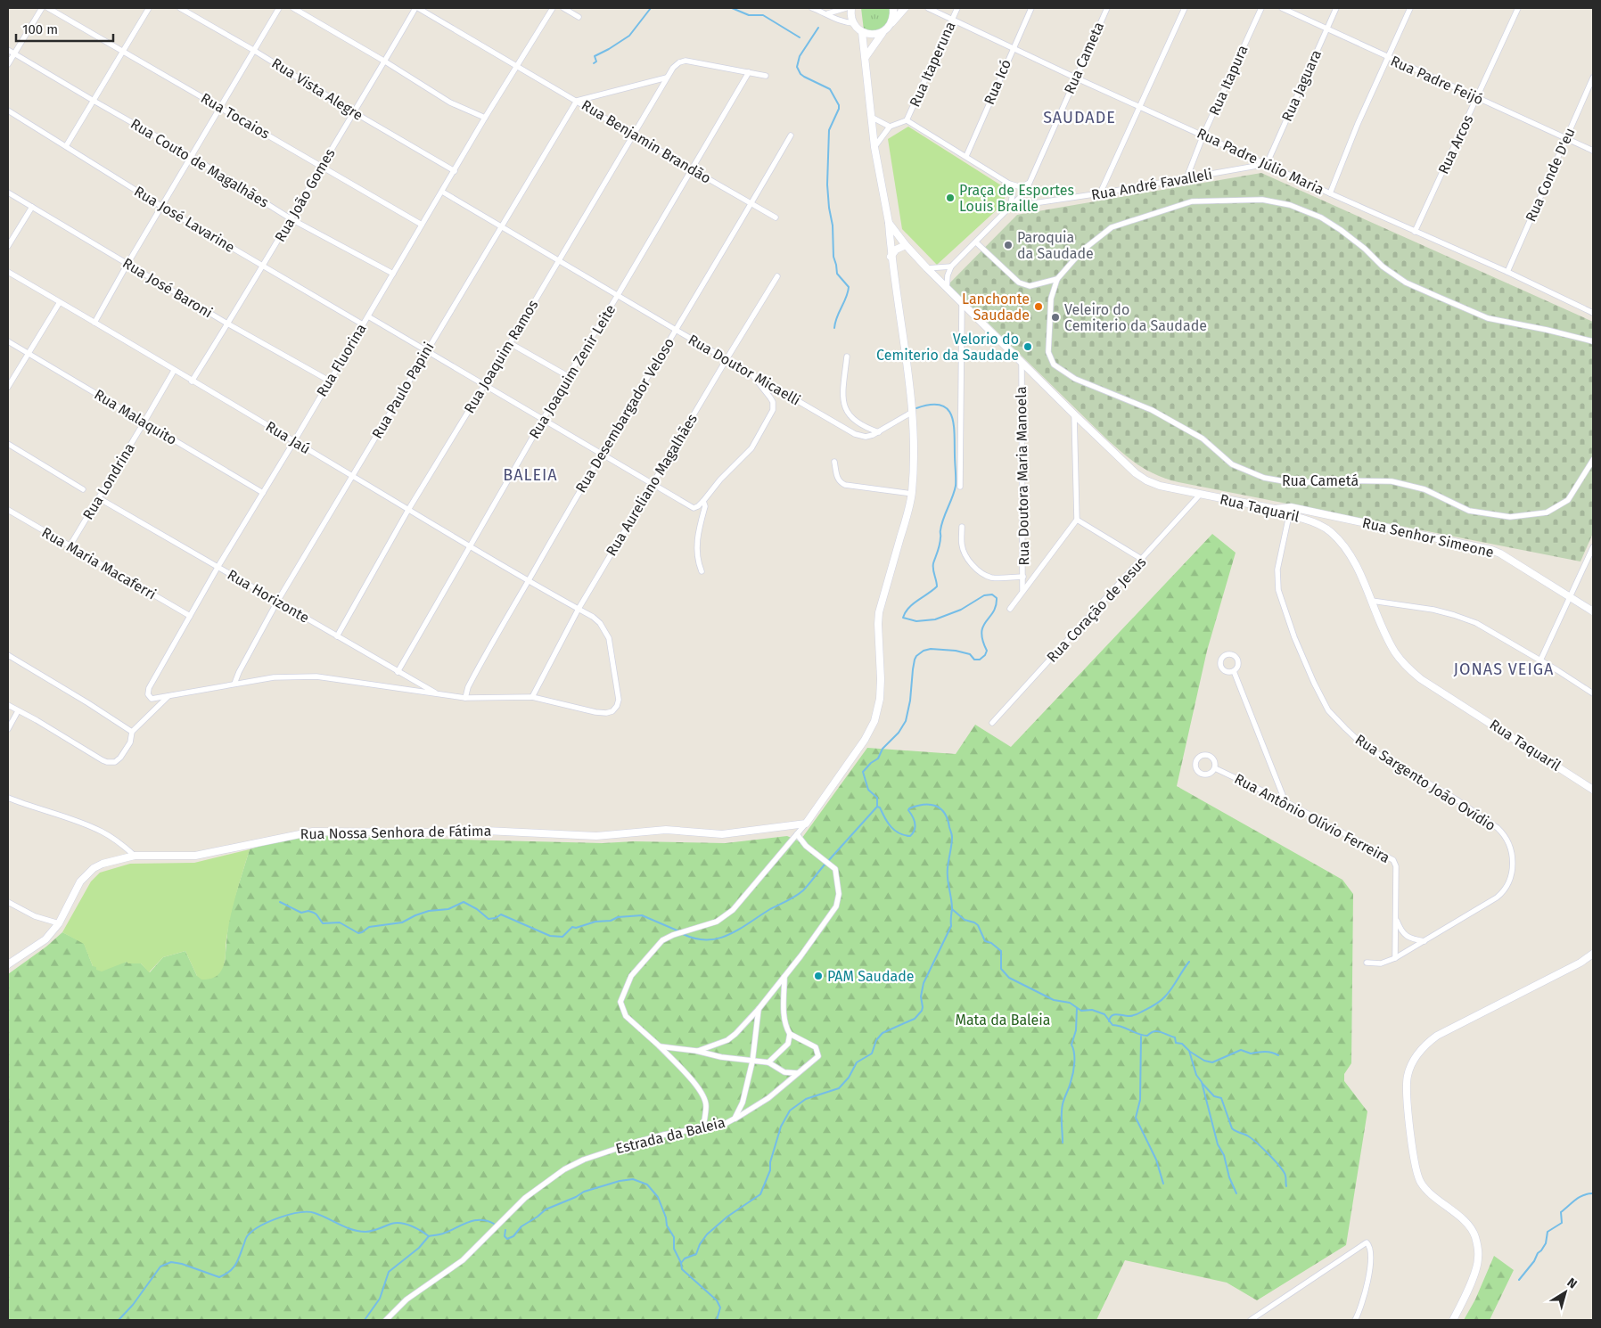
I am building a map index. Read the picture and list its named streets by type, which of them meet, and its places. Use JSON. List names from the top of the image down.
{
  "streets": {
    "street": [
      "Rua Cameta",
      "Rua Itaperuna",
      "Rua Itapura",
      "Rua Padre Feijó",
      "Rua Icó",
      "Rua Jaguara",
      "Rua Vista Alegre",
      "Rua Tocaios",
      "Rua Benjamin Brandão",
      "Rua Arcos",
      "Rua Padre Júlio Maria",
      "Rua Couto de Magalhães",
      "Rua Conde D'eu",
      "Rua André Favalleli",
      "Rua João Gomes",
      "Rua José Lavarine",
      "Rua José Baroni",
      "Rua Joaquim Ramos",
      "Rua Fluorina",
      "Rua Doutor Micaelli",
      "Rua Joaquim Zenir Leite",
      "Rua Paulo Papini",
      "Rua Desembargador Veloso",
      "Rua Malaquito",
      "Rua Jaú",
      "Rua Doutora Maria Manoela",
      "Rua Cametá",
      "Rua Londrina",
      "Rua Aureliano Magalhães",
      "Rua Taquaril",
      "Rua Senhor Simeone",
      "Rua Maria Macaferri",
      "Rua Horizonte",
      "Rua Coração de Jesus",
      "Rua Sargento João Ovídio",
      "Rua Antônio Olívio Ferreira",
      "Rua Nossa Senhora de Fátima",
      "Estrada da Baleia"
    ]
  },
  "crossings": [
    ["Rua Cameta", "Rua Padre Júlio Maria"],
    ["Rua Cameta", "Rua André Favalleli"],
    ["Rua Itaperuna", "Rua Padre Júlio Maria"],
    ["Rua Itapura", "Rua Padre Júlio Maria"],
    ["Rua Itapura", "Rua André Favalleli"],
    ["Rua Padre Feijó", "Rua Jaguara"],
    ["Rua Padre Feijó", "Rua Arcos"],
    ["Rua Padre Feijó", "Rua Conde D'eu"],
    ["Rua Icó", "Rua Padre Júlio Maria"],
    ["Rua Jaguara", "Rua Padre Júlio Maria"],
    ["Rua Jaguara", "Rua André Favalleli"],
    ["Rua Vista Alegre", "Rua João Gomes"],
    ["Rua Vista Alegre", "Rua Fluorina"],
    ["Rua Tocaios", "Rua João Gomes"],
    ["Rua Tocaios", "Rua Fluorina"],
    ["Rua Benjamin Brandão", "Rua João Gomes"],
    ["Rua Benjamin Brandão", "Rua Joaquim Ramos"],
    ["Rua Benjamin Brandão", "Rua Fluorina"],
    ["Rua Benjamin Brandão", "Rua Joaquim Zenir Leite"],
    ["Rua Benjamin Brandão", "Rua Paulo Papini"],
    ["Rua Benjamin Brandão", "Rua Desembargador Veloso"],
    ["Rua Arcos", "Rua Padre Júlio Maria"],
    ["Rua Padre Júlio Maria", "Rua Conde D'eu"],
    ["Rua Padre Júlio Maria", "Rua André Favalleli"],
    ["Rua Couto de Magalhães", "Rua João Gomes"],
    ["Rua Couto de Magalhães", "Rua Fluorina"],
    ["Rua João Gomes", "Rua José Lavarine"],
    ["Rua João Gomes", "Rua José Baroni"],
    ["Rua João Gomes", "Rua Jaú"],
    ["Rua José Lavarine", "Rua Fluorina"],
    ["Rua José Baroni", "Rua Fluorina"],
    ["Rua Joaquim Ramos", "Rua Doutor Micaelli"],
    ["Rua Joaquim Ramos", "Rua Joaquim Zenir Leite"],
    ["Rua Joaquim Ramos", "Rua Jaú"],
    ["Rua Joaquim Ramos", "Rua Horizonte"],
    ["Rua Fluorina", "Rua Doutor Micaelli"],
    ["Rua Fluorina", "Rua Malaquito"],
    ["Rua Fluorina", "Rua Jaú"],
    ["Rua Fluorina", "Rua Maria Macaferri"],
    ["Rua Fluorina", "Rua Horizonte"],
    ["Rua Doutor Micaelli", "Rua Joaquim Zenir Leite"],
    ["Rua Doutor Micaelli", "Rua Paulo Papini"],
    ["Rua Doutor Micaelli", "Rua Desembargador Veloso"],
    ["Rua Doutor Micaelli", "Rua Aureliano Magalhães"],
    ["Rua Joaquim Zenir Leite", "Rua Jaú"],
    ["Rua Joaquim Zenir Leite", "Rua Horizonte"],
    ["Rua Paulo Papini", "Rua Jaú"],
    ["Rua Paulo Papini", "Rua Horizonte"],
    ["Rua Desembargador Veloso", "Rua Jaú"],
    ["Rua Malaquito", "Rua Londrina"],
    ["Rua Jaú", "Rua Londrina"],
    ["Rua Jaú", "Rua Aureliano Magalhães"],
    ["Rua Jaú", "Rua Horizonte"],
    ["Rua Doutora Maria Manoela", "Rua Taquaril"],
    ["Rua Londrina", "Rua Maria Macaferri"],
    ["Rua Londrina", "Rua Horizonte"],
    ["Rua Taquaril", "Rua Senhor Simeone"],
    ["Rua Taquaril", "Rua Coração de Jesus"],
    ["Rua Taquaril", "Rua Sargento João Ovídio"],
    ["Rua Senhor Simeone", "Rua Sargento João Ovídio"],
    ["Rua Sargento João Ovídio", "Rua Antônio Olívio Ferreira"]
  ],
  "districts": ["SAUDADE", "BALEIA", "JONAS VEIGA"],
  "parks": ["Mata da Baleia"],
  "places": [
    "Praça de Esportes Louis Braille",
    "Paroquia da Saudade",
    "Lanchonte Saudade",
    "Veleiro do Cemiterio da Saudade",
    "Velorio do Cemiterio da Saudade",
    "PAM Saudade"
  ],
  "scale_bar": "100 m",
  "north": "top right"
}
